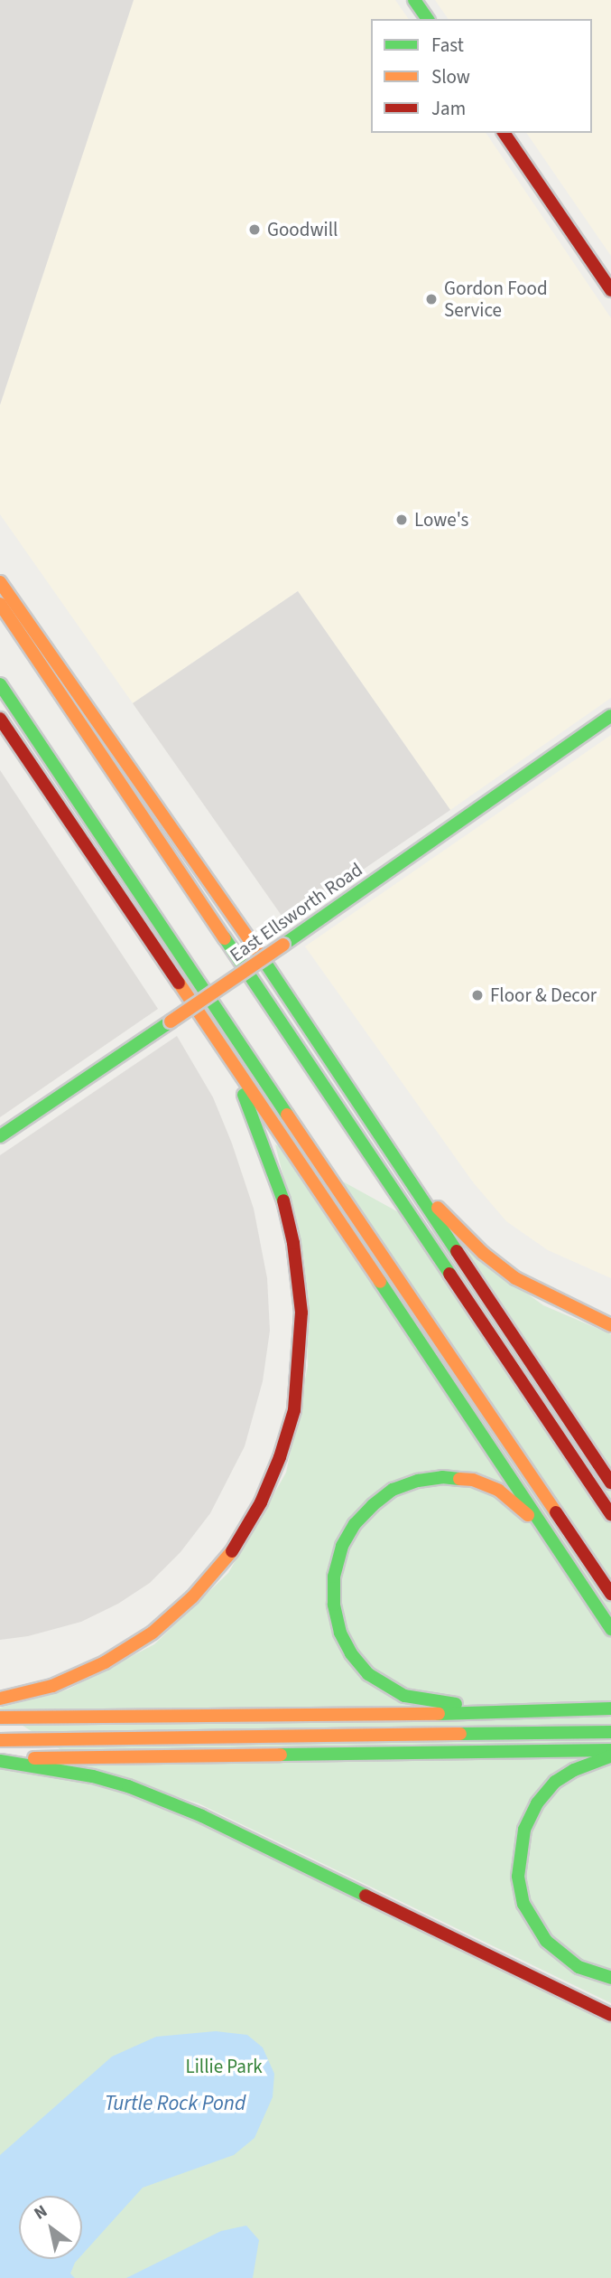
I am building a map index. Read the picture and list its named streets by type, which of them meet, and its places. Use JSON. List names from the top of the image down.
{
  "streets": {
    "main road": ["East Ellsworth Road"]
  },
  "water": ["Turtle Rock Pond"],
  "parks": ["Lillie Park"],
  "places": [
    "Goodwill",
    "Gordon Food Service",
    "Lowe's",
    "Floor & Decor"
  ],
  "legend": ["Fast", "Slow", "Jam"],
  "north": "top left"
}
